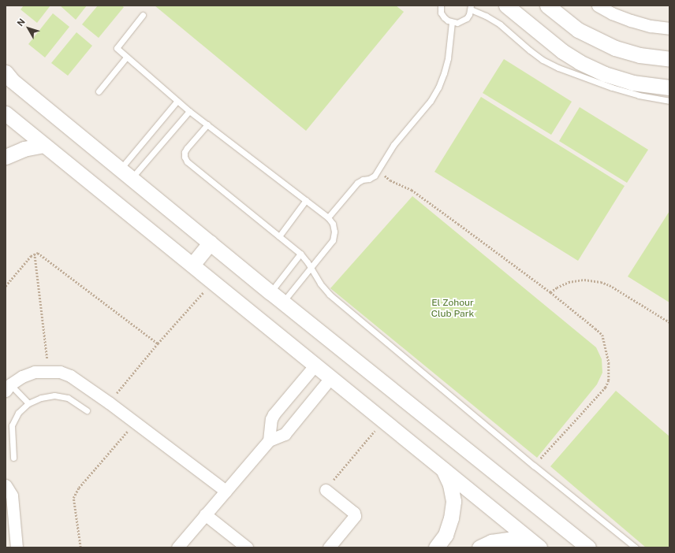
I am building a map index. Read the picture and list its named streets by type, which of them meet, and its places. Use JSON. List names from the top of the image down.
{
  "parks": ["El Zohour Club Park"],
  "north": "top left"
}
